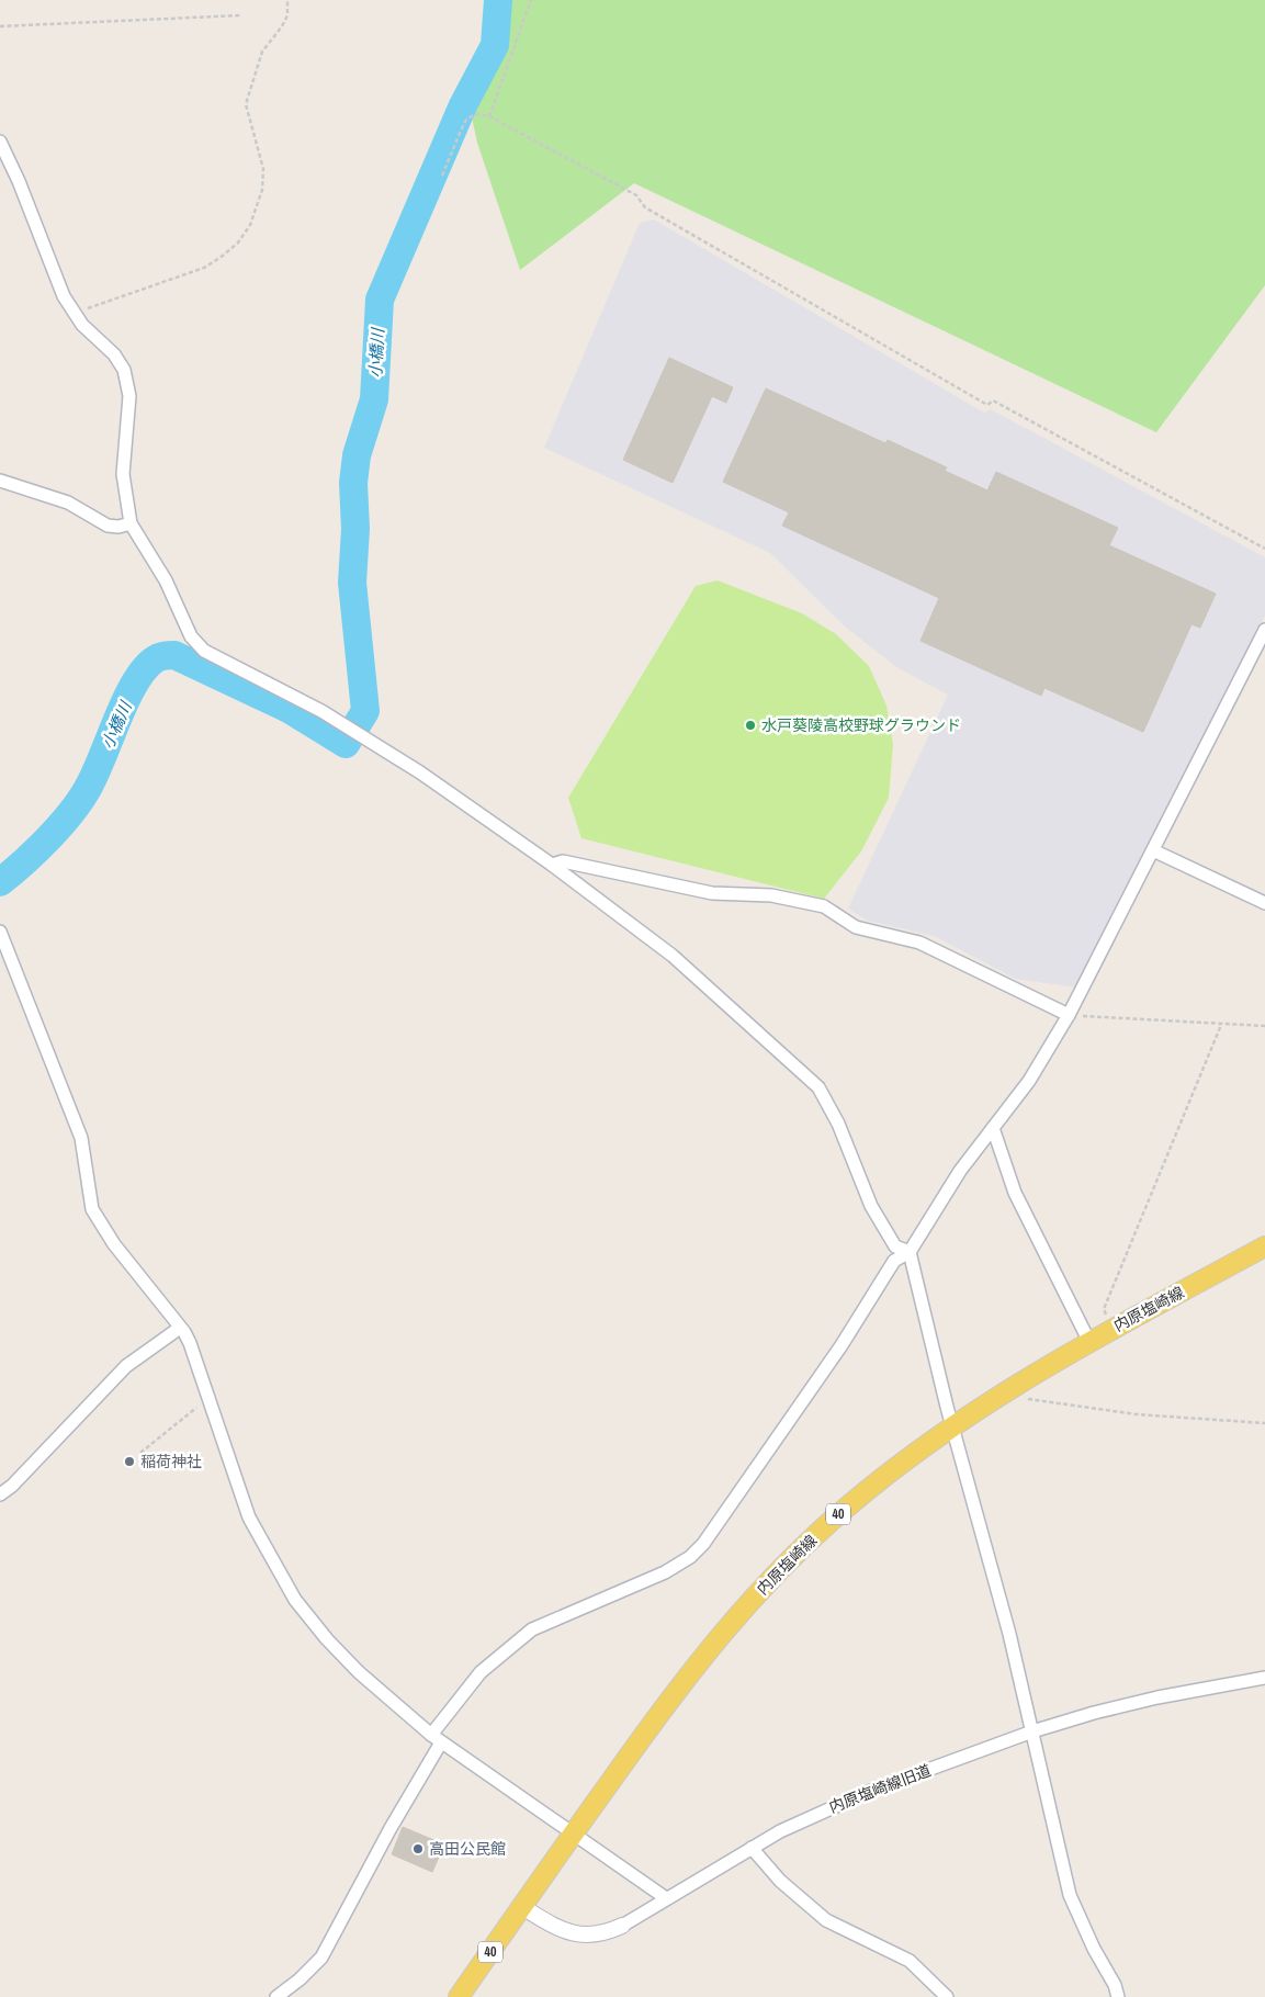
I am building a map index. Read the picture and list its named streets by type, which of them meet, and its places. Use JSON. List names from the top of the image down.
{
  "streets": {
    "main road": ["内原塩崎線", "40"],
    "street": ["内原塩崎線旧道"]
  },
  "crossings": [
    ["内原塩崎線", "内原塩崎線旧道"]
  ],
  "water": ["小橋川"],
  "places": ["水戸葵陵高校野球グラウンド", "稲荷神社", "高田公民館"]
}
